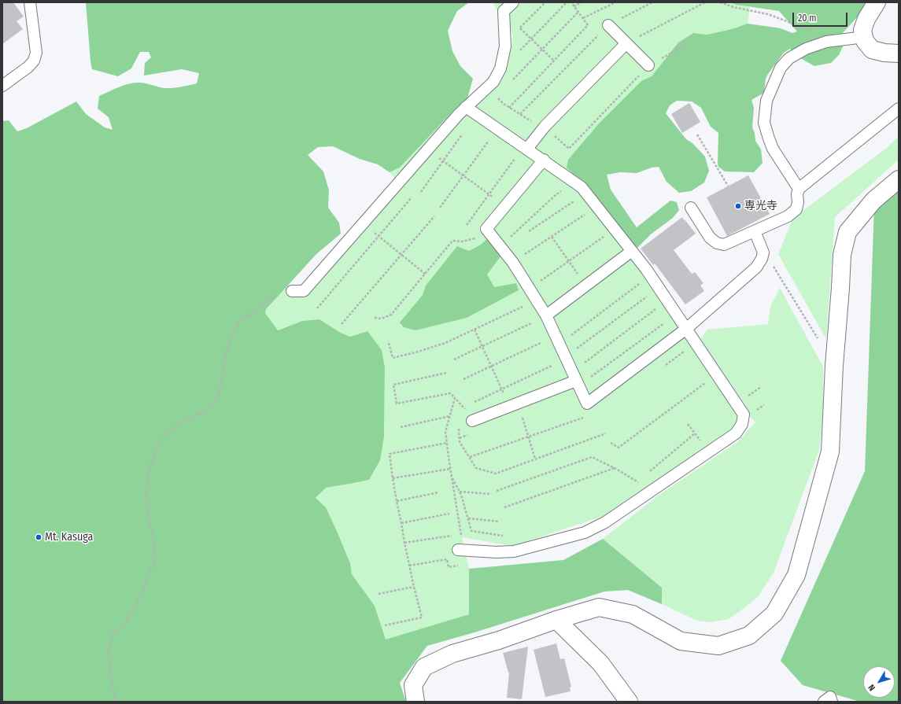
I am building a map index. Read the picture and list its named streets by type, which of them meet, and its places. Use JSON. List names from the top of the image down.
{
  "places": ["専光寺", "Mt. Kasuga"],
  "scale_bar": "20 m",
  "north": "bottom left"
}
